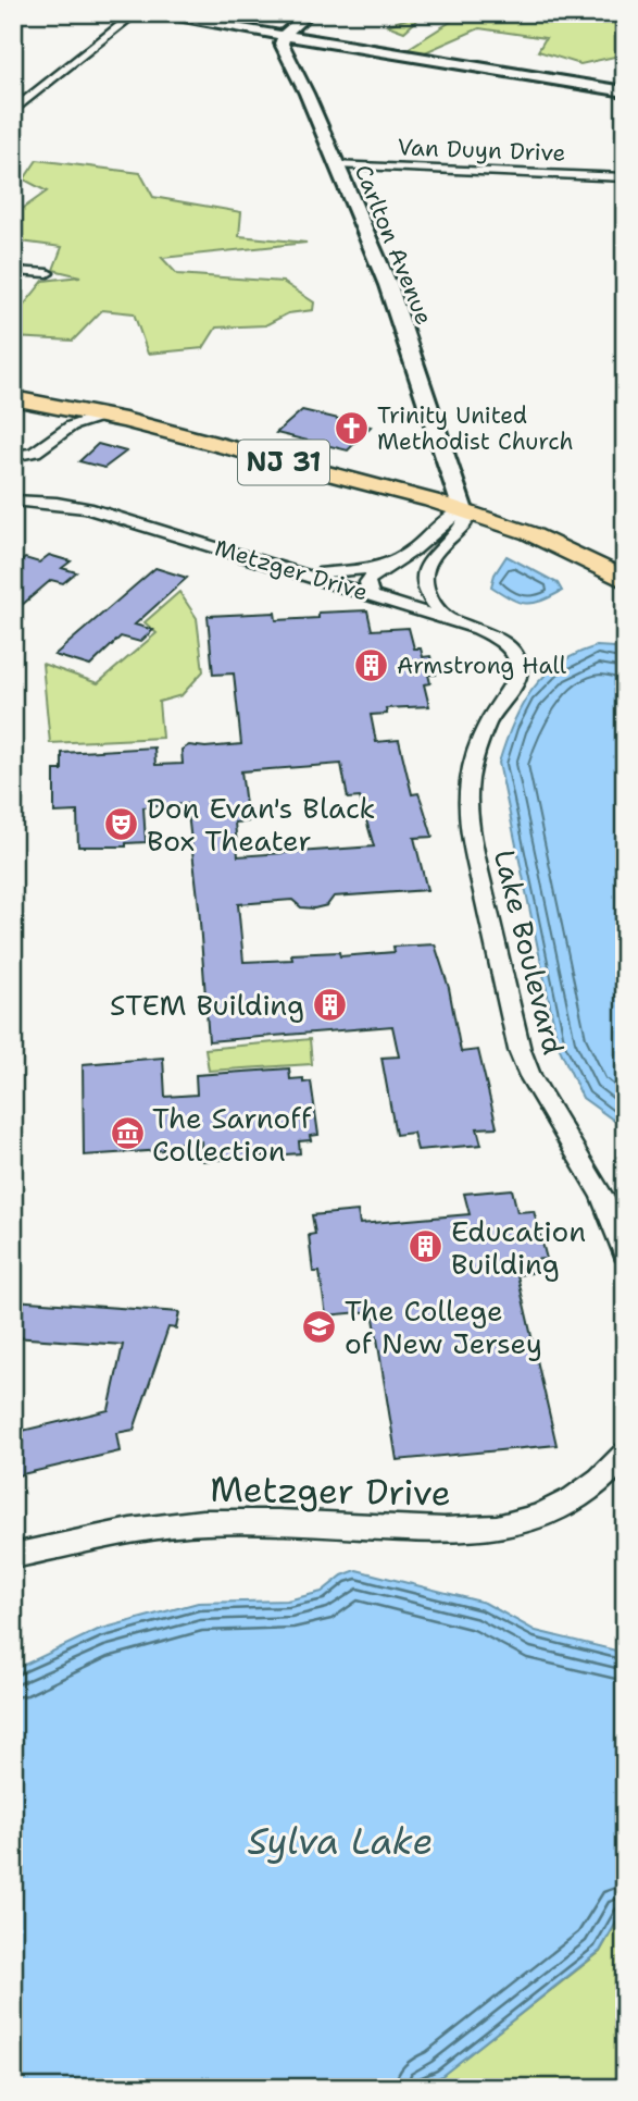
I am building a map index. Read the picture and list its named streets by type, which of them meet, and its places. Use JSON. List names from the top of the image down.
{
  "streets": {
    "main road": ["NJ 31"],
    "street": [
      "Van Duyn Drive",
      "Carlton Avenue",
      "Metzger Drive",
      "Lake Boulevard"
    ]
  },
  "crossings": [
    ["Van Duyn Drive", "Carlton Avenue"],
    ["Carlton Avenue", "NJ 31"],
    ["Metzger Drive", "Lake Boulevard"]
  ],
  "water": ["Sylva Lake"],
  "places": {
    "church": ["Trinity United Methodist Church"],
    "building": ["Armstrong Hall", "STEM Building", "Education Building"],
    "theatre": ["Don Evan's Black Box Theater"],
    "museum": ["The Sarnoff Collection"],
    "school or university": ["The College of New Jersey"]
  }
}
